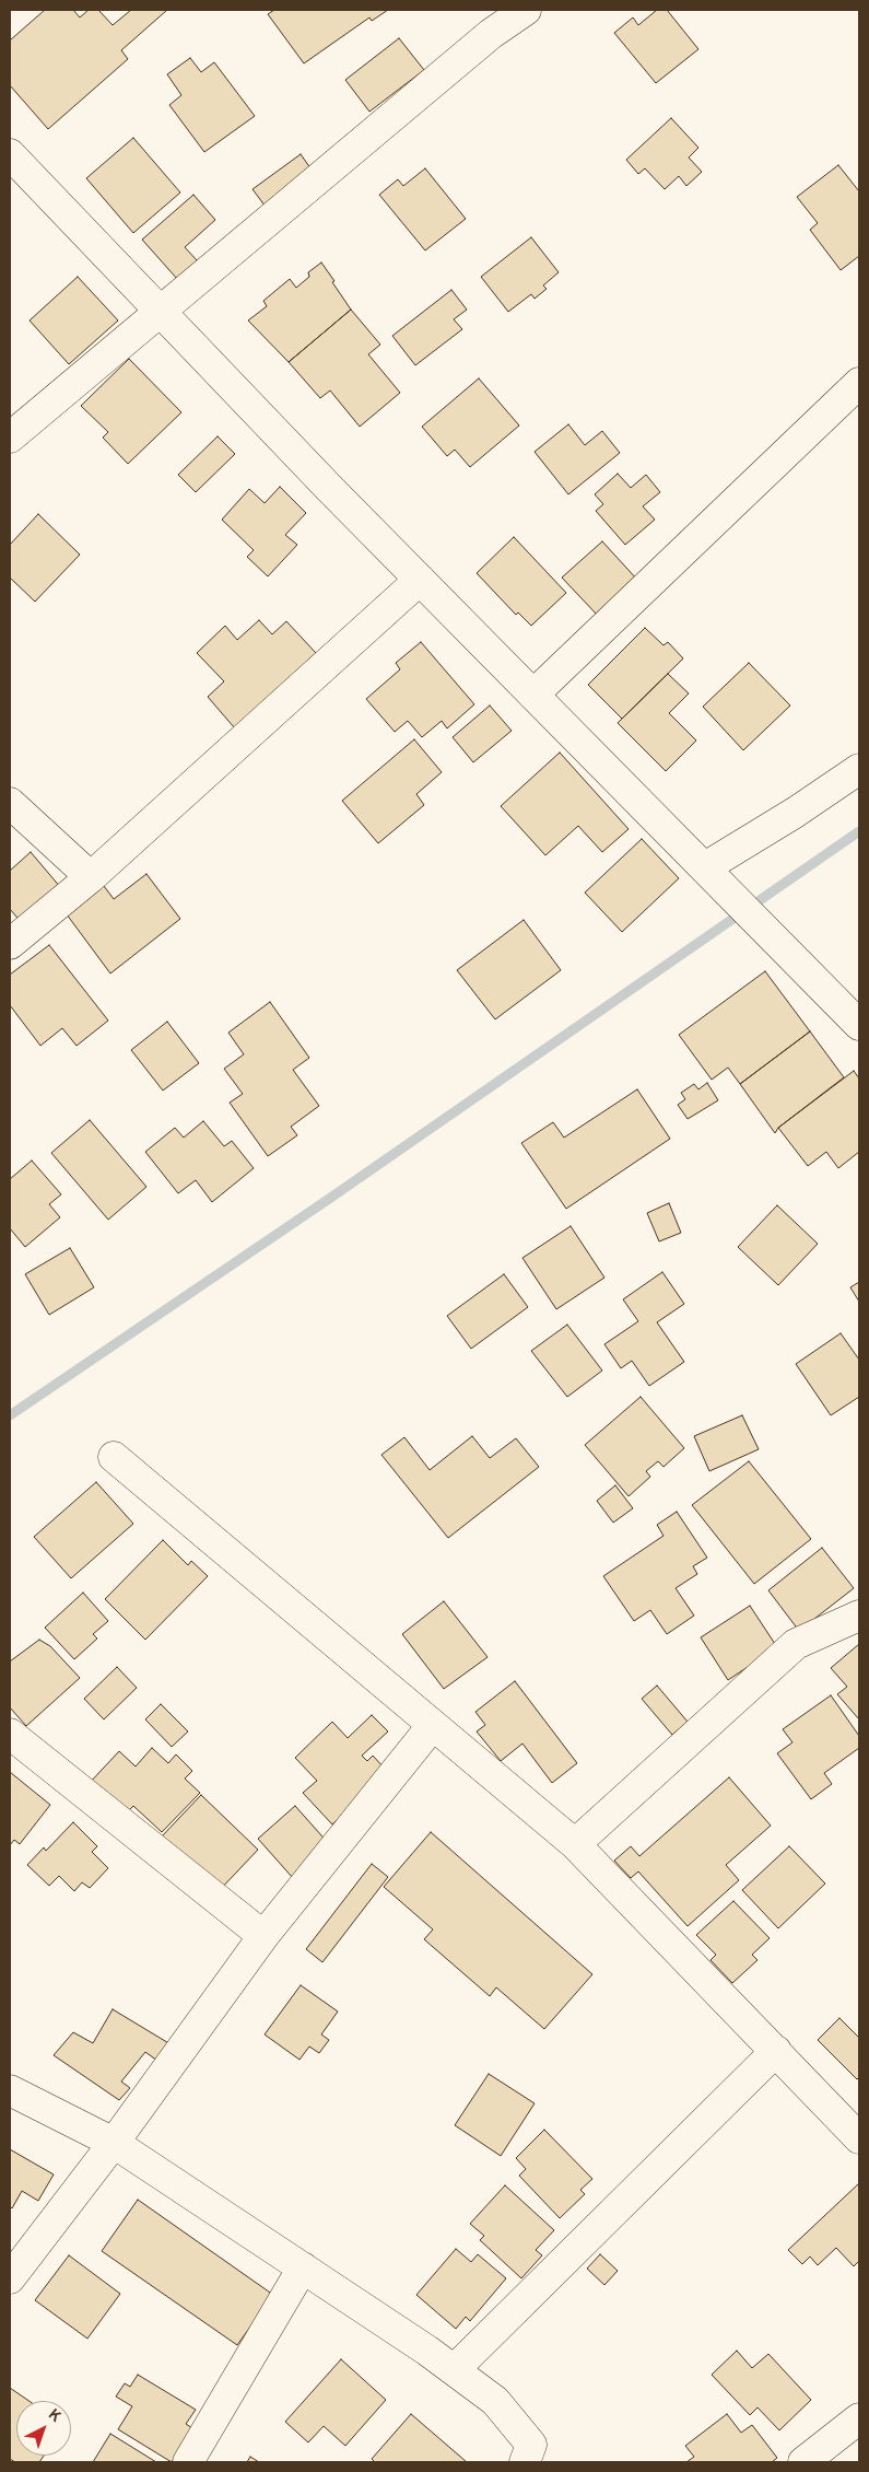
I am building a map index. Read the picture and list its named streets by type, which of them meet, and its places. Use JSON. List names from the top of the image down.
{
  "north": "top right"
}
